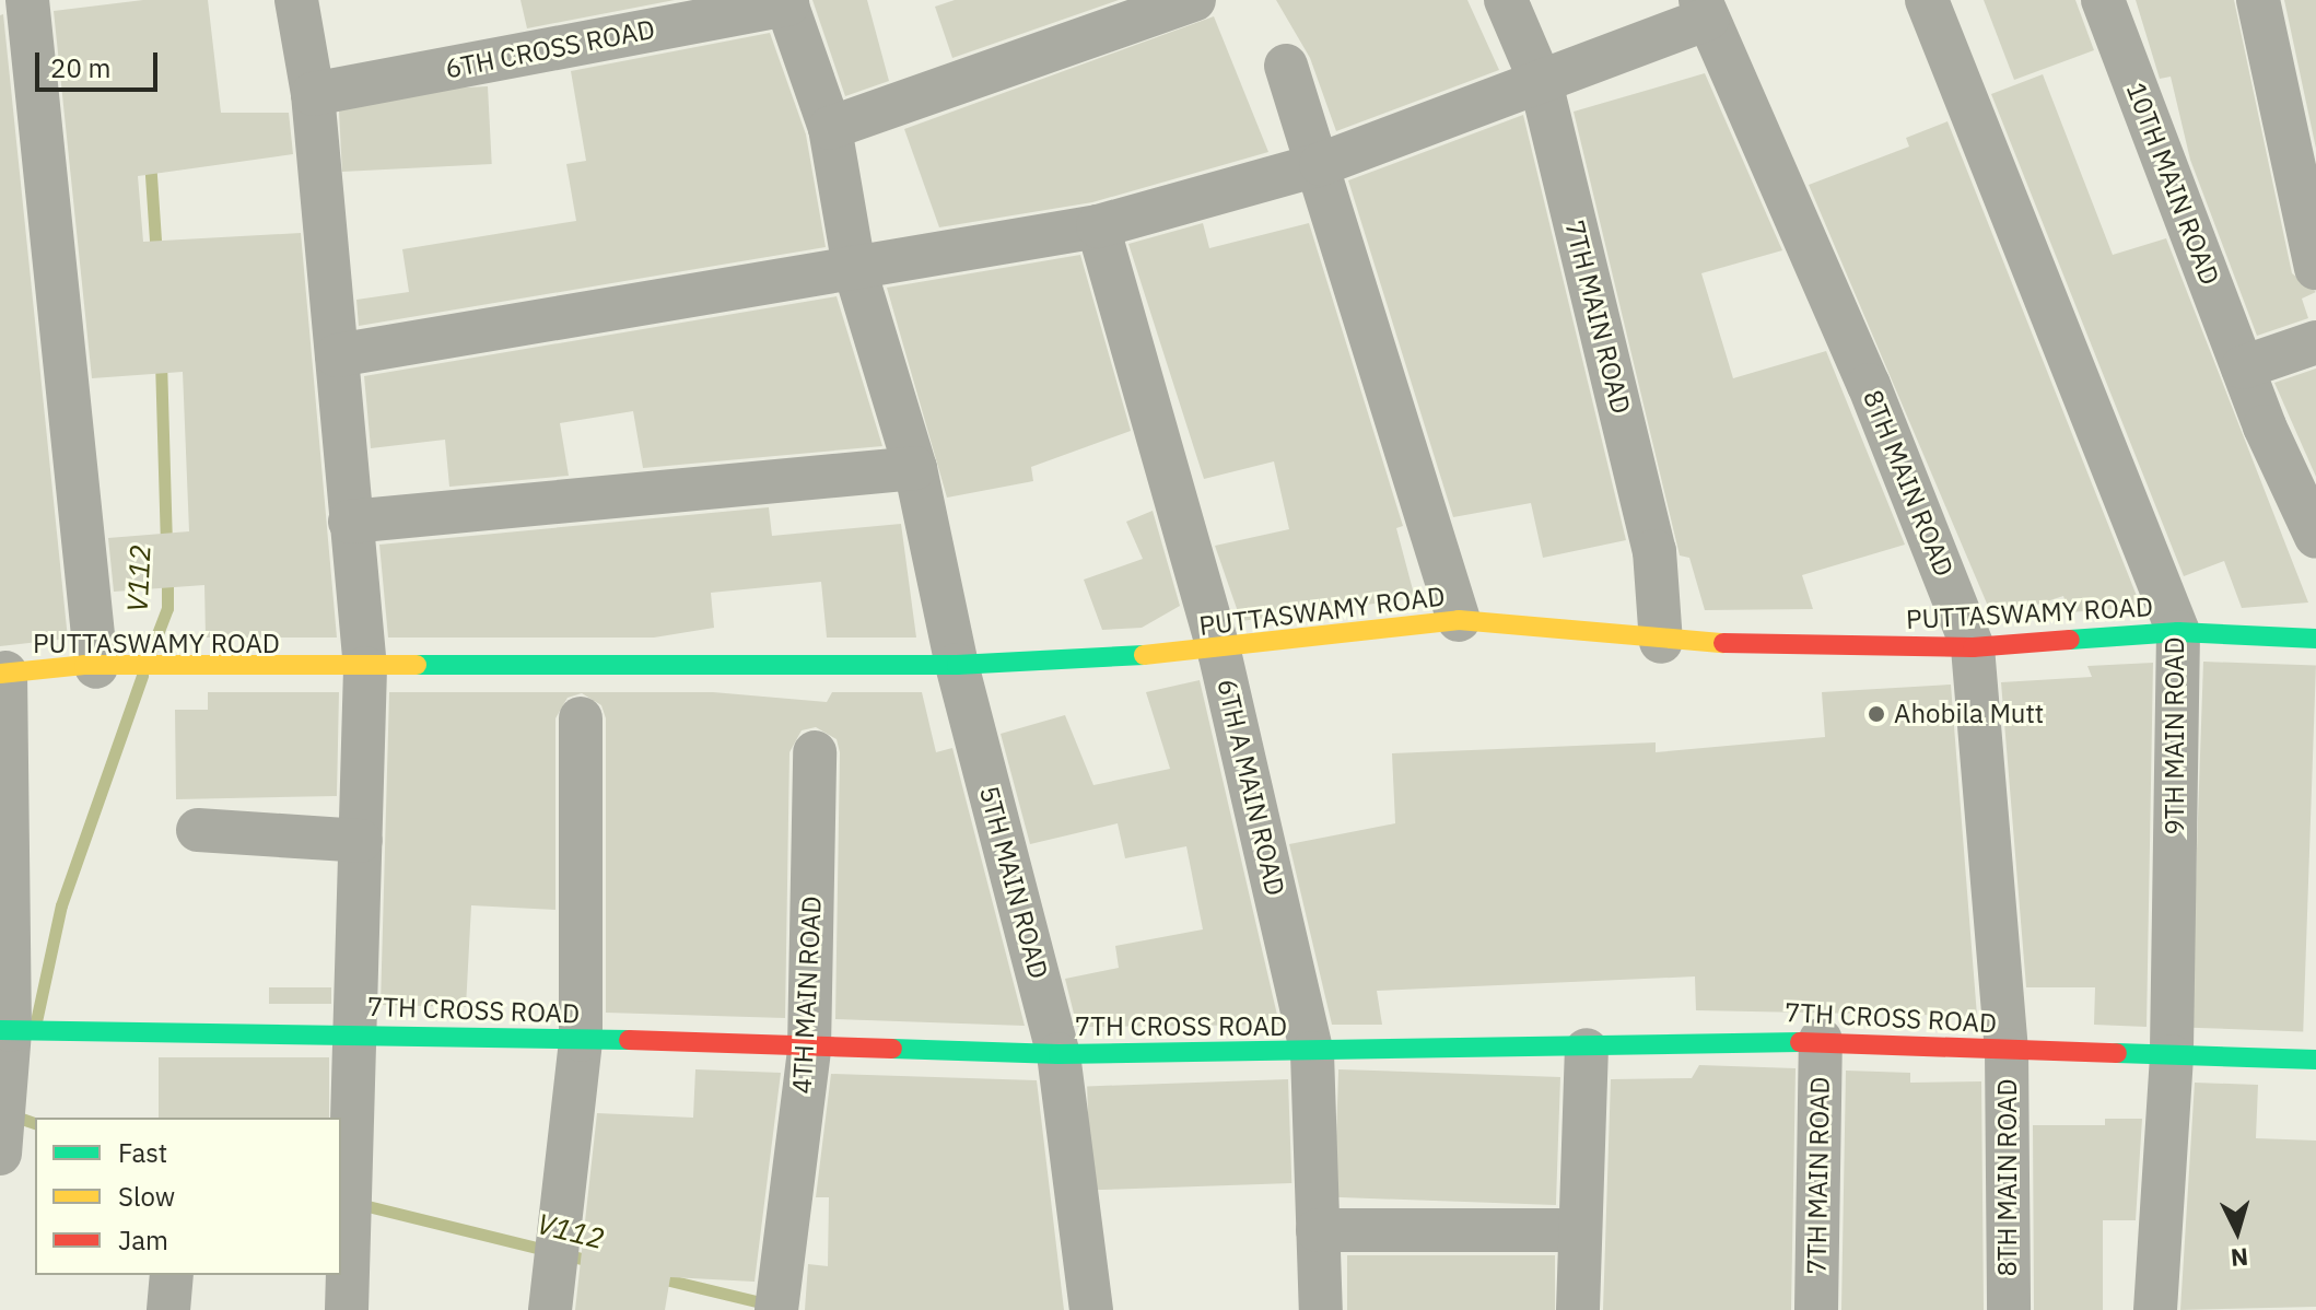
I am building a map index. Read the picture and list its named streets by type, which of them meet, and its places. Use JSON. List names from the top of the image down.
{
  "streets": {
    "main road": ["PUTTASWAMY ROAD", "7TH CROSS ROAD"],
    "street": [
      "6TH CROSS ROAD",
      "10TH MAIN ROAD",
      "7TH MAIN ROAD",
      "8TH MAIN ROAD",
      "9TH MAIN ROAD",
      "6TH A MAIN ROAD",
      "5TH MAIN ROAD",
      "4TH MAIN ROAD"
    ]
  },
  "crossings": [
    ["6TH CROSS ROAD", "5TH MAIN ROAD"],
    ["7TH MAIN ROAD", "PUTTASWAMY ROAD"],
    ["7TH MAIN ROAD", "7TH CROSS ROAD"],
    ["8TH MAIN ROAD", "PUTTASWAMY ROAD"],
    ["8TH MAIN ROAD", "7TH CROSS ROAD"],
    ["PUTTASWAMY ROAD", "9TH MAIN ROAD"],
    ["PUTTASWAMY ROAD", "6TH A MAIN ROAD"],
    ["PUTTASWAMY ROAD", "5TH MAIN ROAD"],
    ["9TH MAIN ROAD", "7TH CROSS ROAD"],
    ["6TH A MAIN ROAD", "7TH CROSS ROAD"],
    ["5TH MAIN ROAD", "7TH CROSS ROAD"],
    ["4TH MAIN ROAD", "7TH CROSS ROAD"]
  ],
  "water": ["V112"],
  "places": ["Ahobila Mutt"],
  "legend": ["Fast", "Slow", "Jam"],
  "scale_bar": "20 m",
  "north": "bottom"
}
